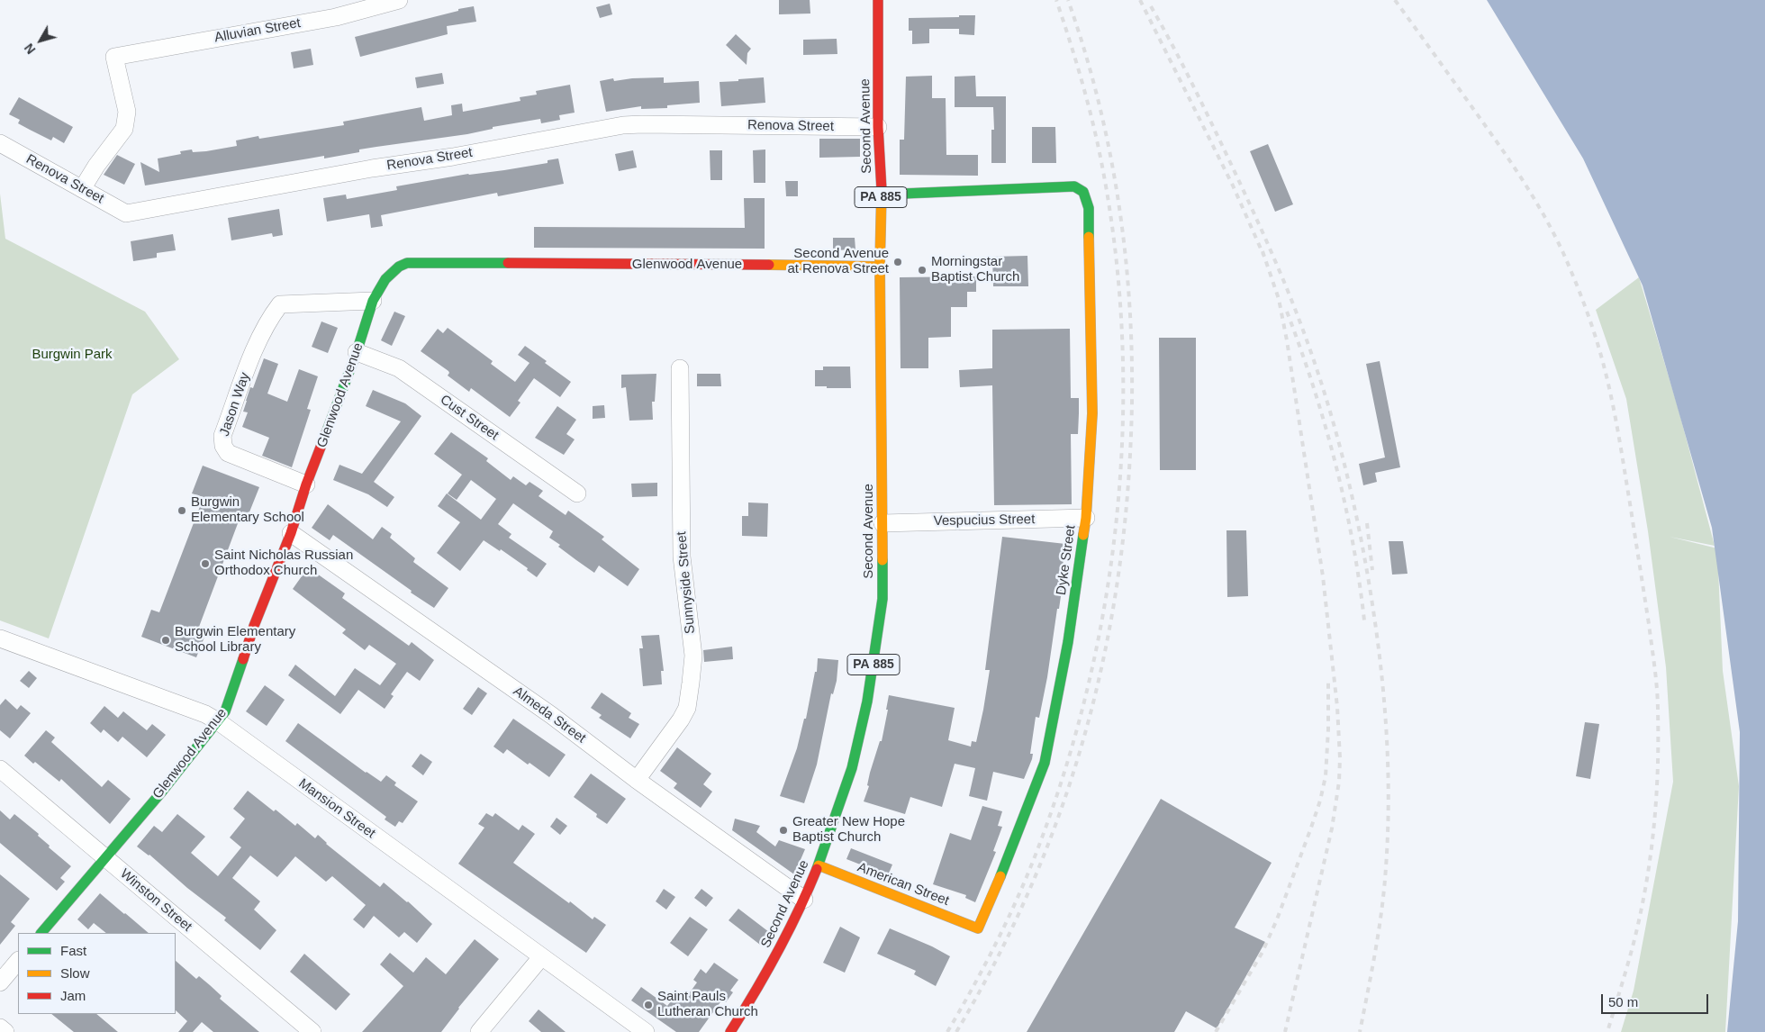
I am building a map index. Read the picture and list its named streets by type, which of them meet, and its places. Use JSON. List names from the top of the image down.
{
  "streets": {
    "street": [
      "Alluvian Street",
      "Renova Street",
      "Second Avenue",
      "PA 885",
      "Glenwood Avenue",
      "Jason Way",
      "Cust Street",
      "Vespucius Street",
      "Dyke Street",
      "Sunnyside Street",
      "Almeda Street",
      "Mansion Street",
      "American Street",
      "Winston Street"
    ]
  },
  "crossings": [
    ["Alluvian Street", "Renova Street"],
    ["Renova Street", "Second Avenue"],
    ["Second Avenue", "Glenwood Avenue"],
    ["Second Avenue", "Vespucius Street"],
    ["Second Avenue", "Dyke Street"],
    ["Second Avenue", "Almeda Street"],
    ["Second Avenue", "American Street"],
    ["Glenwood Avenue", "Jason Way"],
    ["Glenwood Avenue", "Cust Street"],
    ["Glenwood Avenue", "Almeda Street"],
    ["Glenwood Avenue", "Mansion Street"],
    ["Glenwood Avenue", "Winston Street"],
    ["Vespucius Street", "Dyke Street"],
    ["Dyke Street", "American Street"],
    ["Sunnyside Street", "Almeda Street"]
  ],
  "parks": ["Burgwin Park"],
  "places": [
    "Second Avenue at Renova Street",
    "Morningstar Baptist Church",
    "Burgwin Elementary School",
    "Saint Nicholas Russian Orthodox Church",
    "Burgwin Elementary School Library",
    "Greater New Hope Baptist Church",
    "Saint Pauls Lutheran Church"
  ],
  "legend": ["Fast", "Slow", "Jam"],
  "scale_bar": "50 m",
  "north": "bottom left"
}
